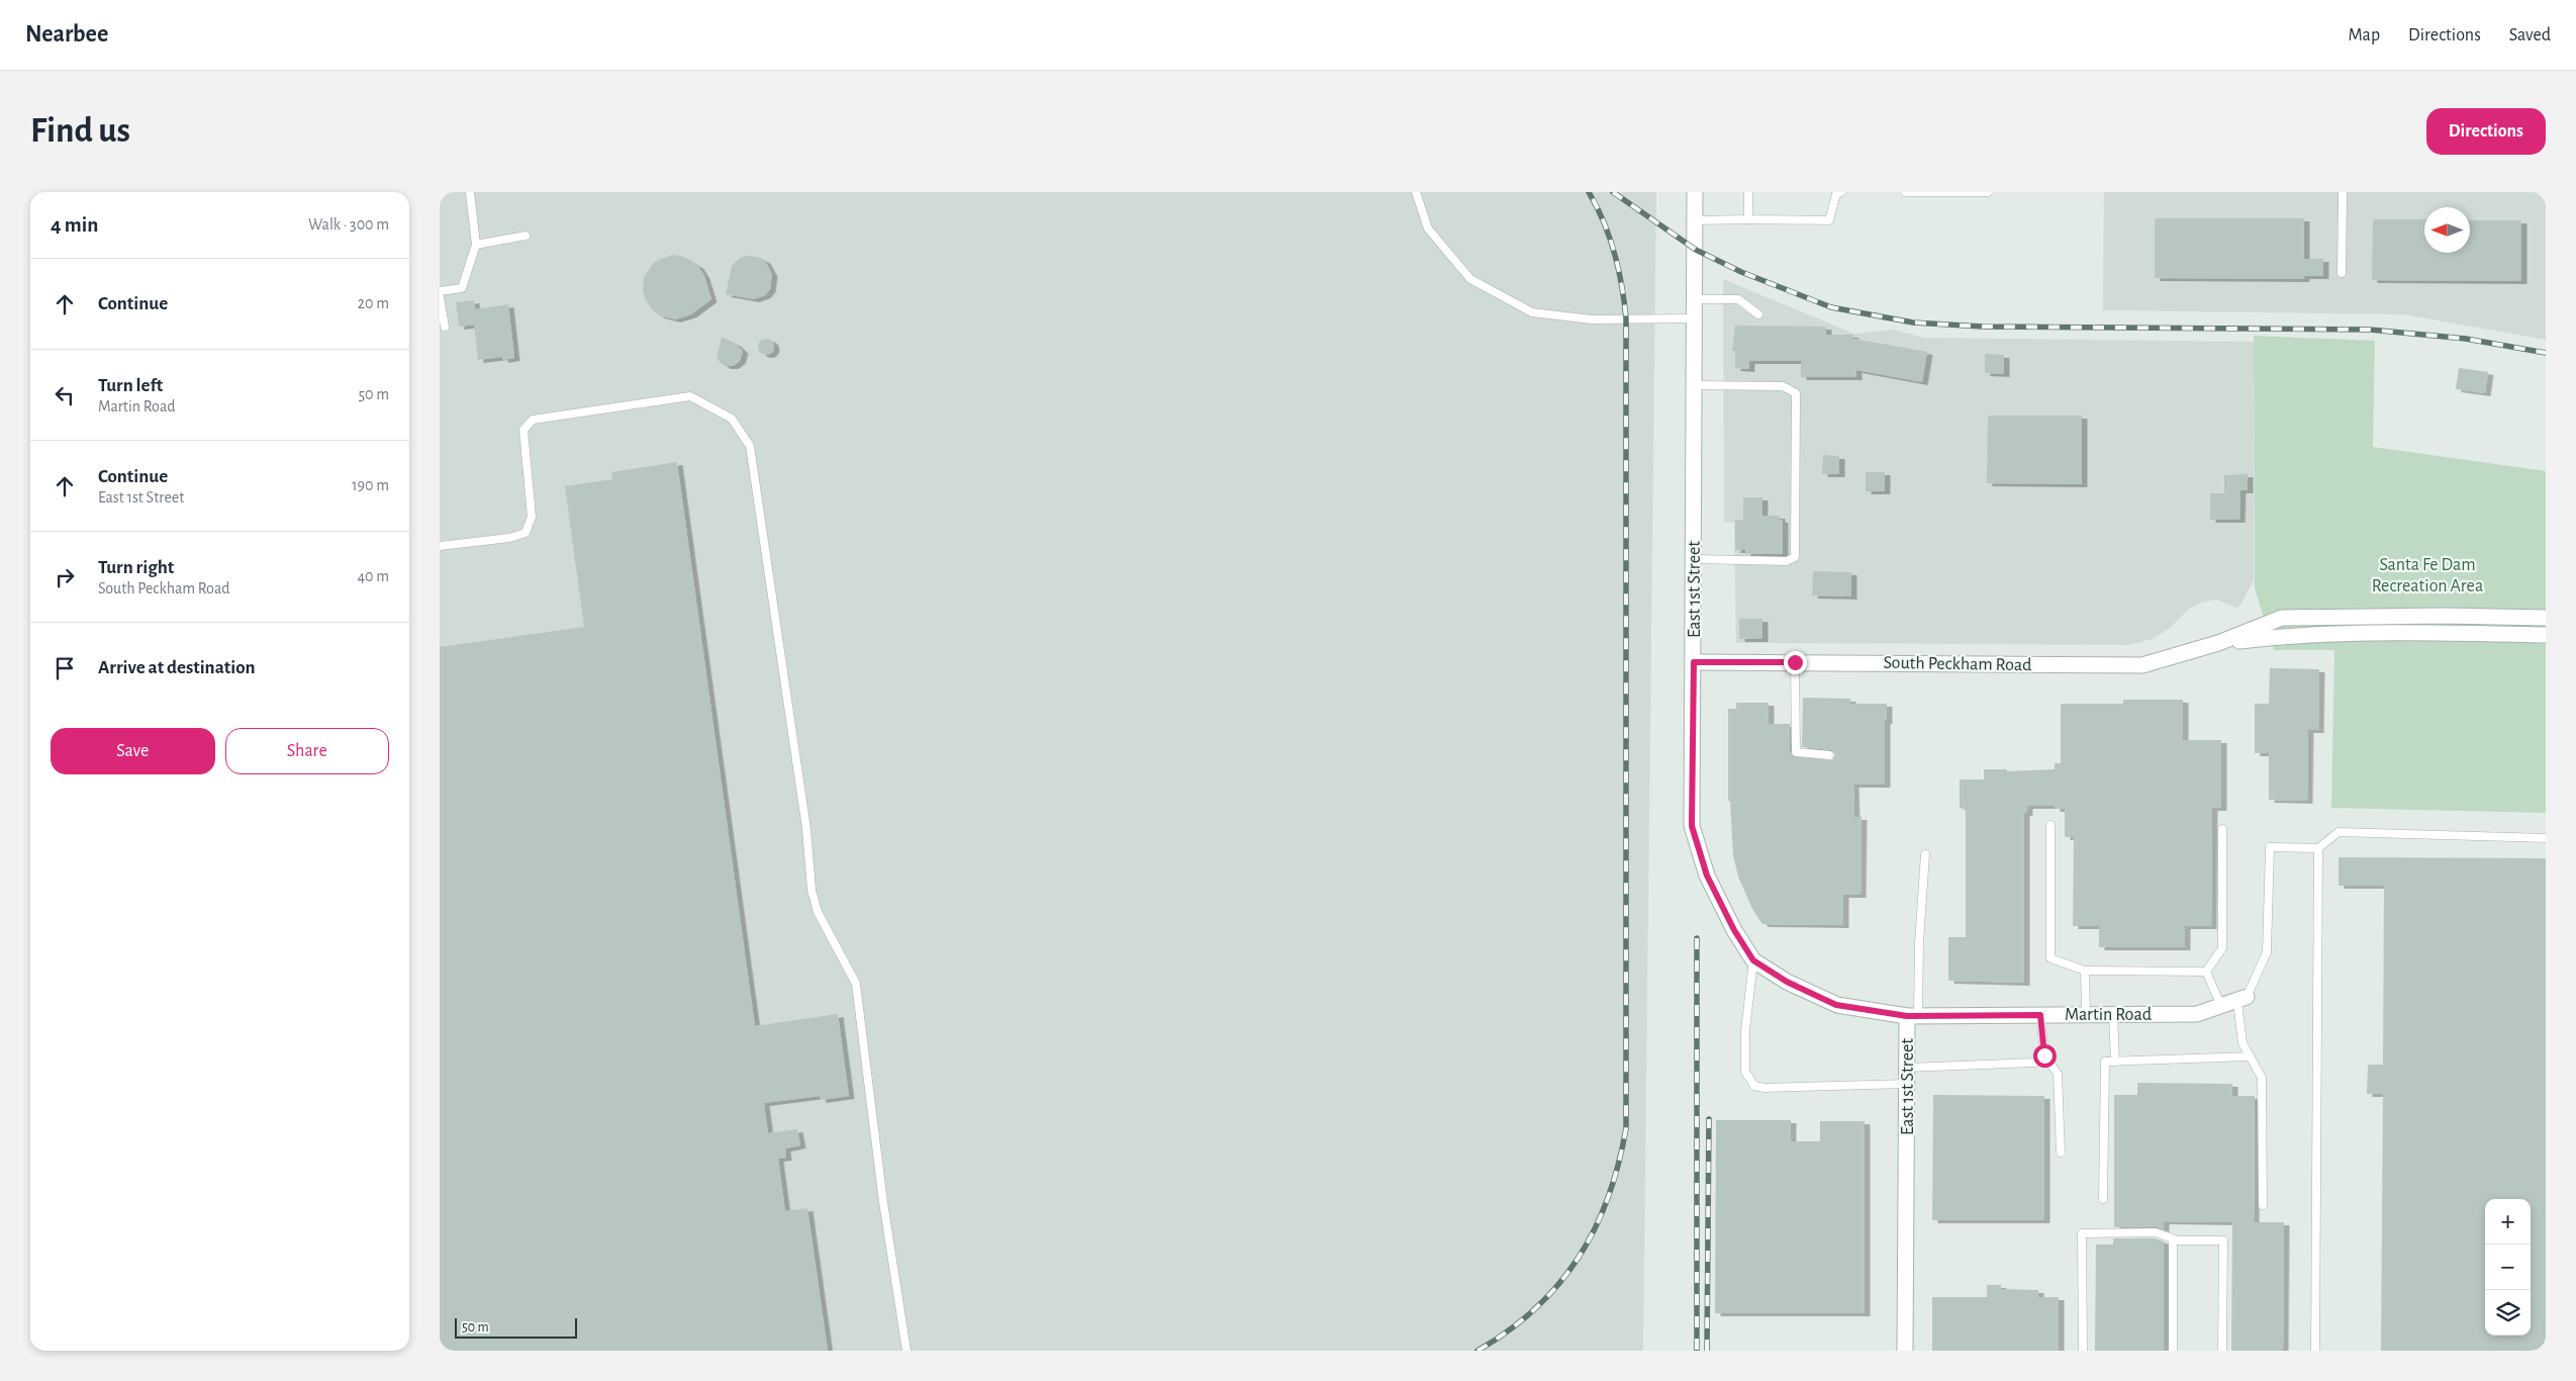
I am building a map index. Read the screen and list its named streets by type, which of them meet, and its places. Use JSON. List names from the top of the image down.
{
  "streets": {
    "street": ["East 1st Street", "South Peckham Road", "Martin Road"]
  },
  "crossings": [
    ["East 1st Street", "South Peckham Road"],
    ["East 1st Street", "Martin Road"]
  ],
  "parks": ["Santa Fe Dam Recreation Area"],
  "scale_bar": "50 m",
  "north": "left",
  "page": {
    "header": "Nearbee",
    "nav": ["Map", "Directions", "Saved"],
    "buttons": [
      "Directions",
      ["Save", "Share"]
    ],
    "title": "Find us",
    "heading": ["4 min", "Walk · 300 m"],
    "list": [
      ["Continue", "20 m"],
      ["Turn left", "Martin Road", "50 m"],
      ["Continue", "East 1st Street", "190 m"],
      ["Turn right", "South Peckham Road", "40 m"],
      "Arrive at destination"
    ],
    "map_buttons": ["+", "−"],
    "scale": "50 m"
  }
}
